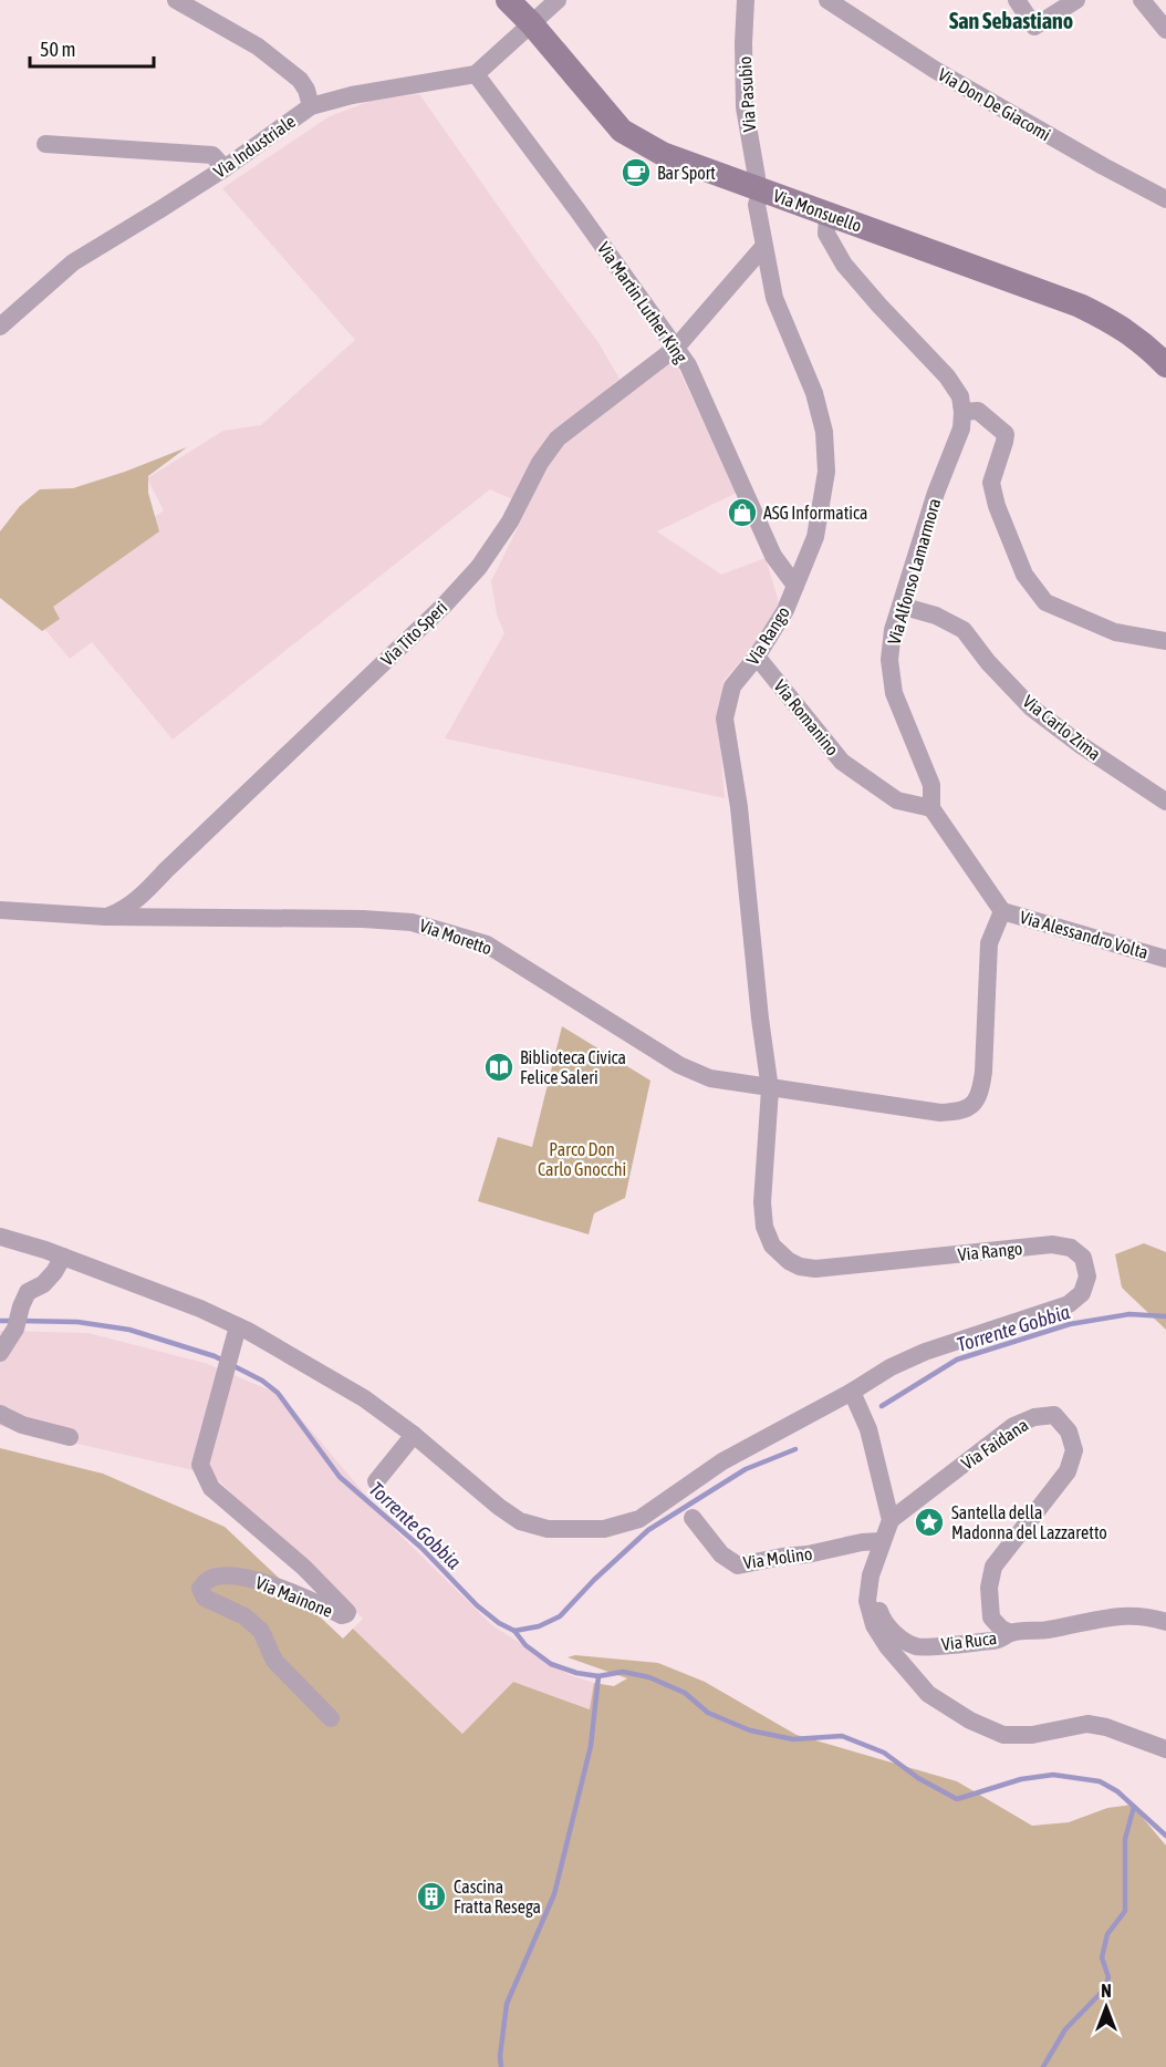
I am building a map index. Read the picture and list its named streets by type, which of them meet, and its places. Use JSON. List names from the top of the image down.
{
  "streets": {
    "main road": ["Via Monsuello"],
    "street": [
      "Via Pasubio",
      "Via Don De Giacomi",
      "Via Industriale",
      "Via Martin Luther King",
      "Via Alfonso Lamarmora",
      "Via Tito Speri",
      "Via Rango",
      "Via Romanino",
      "Via Carlo Zima",
      "Via Alessandro Volta",
      "Via Moretto",
      "Via Faidana",
      "Via Molino",
      "Via Mainone",
      "Via Ruca"
    ]
  },
  "crossings": [
    ["Via Pasubio", "Via Monsuello"],
    ["Via Pasubio", "Via Rango"],
    ["Via Industriale", "Via Martin Luther King"],
    ["Via Monsuello", "Via Rango"],
    ["Via Martin Luther King", "Via Tito Speri"],
    ["Via Martin Luther King", "Via Rango"],
    ["Via Alfonso Lamarmora", "Via Romanino"],
    ["Via Alfonso Lamarmora", "Via Carlo Zima"],
    ["Via Alfonso Lamarmora", "Via Alessandro Volta"],
    ["Via Tito Speri", "Via Rango"],
    ["Via Tito Speri", "Via Moretto"],
    ["Via Rango", "Via Romanino"],
    ["Via Rango", "Via Moretto"],
    ["Via Faidana", "Via Molino"],
    ["Via Faidana", "Via Ruca"],
    ["Via Molino", "Via Ruca"]
  ],
  "districts": ["San Sebastiano"],
  "water": ["Torrente Gobbia"],
  "parks": ["Parco Don Carlo Gnocchi"],
  "places": {
    "cafe": ["Bar Sport"],
    "shop": ["ASG Informatica"],
    "library": ["Biblioteca Civica Felice Saleri"],
    "place": ["Santella della Madonna del Lazzaretto"],
    "building": ["Cascina Fratta Resega"]
  },
  "scale_bar": "50 m",
  "north": "top"
}
